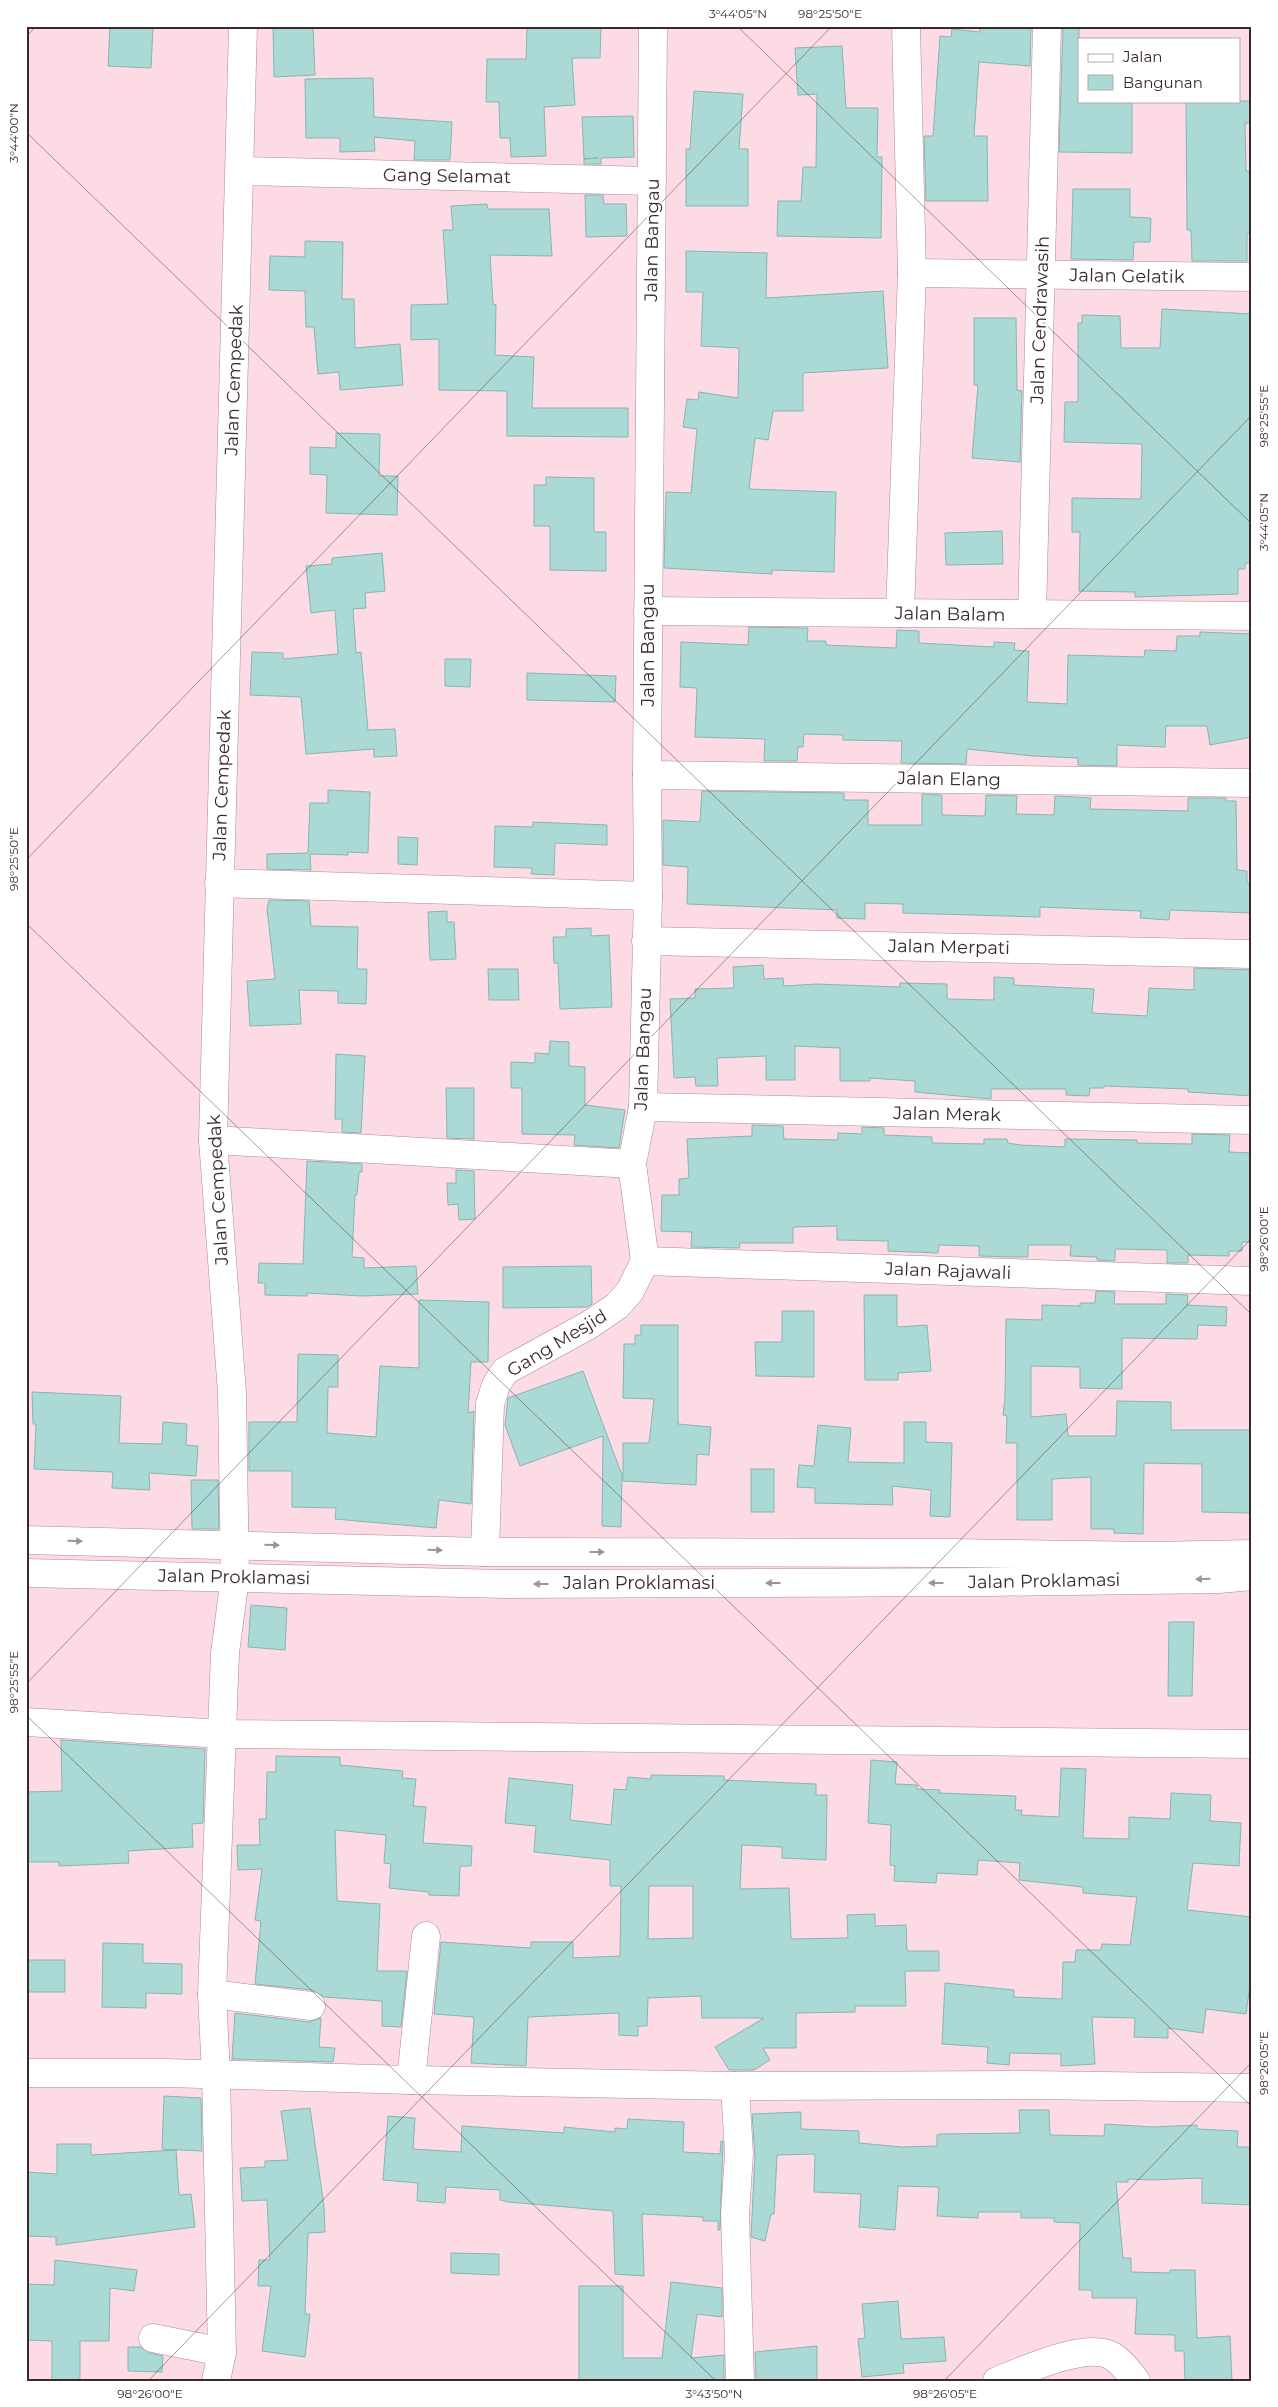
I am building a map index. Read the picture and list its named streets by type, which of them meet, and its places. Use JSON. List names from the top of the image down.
{
  "streets": {
    "street": [
      "Gang Selamat",
      "Jalan Bangau",
      "Jalan Gelatik",
      "Jalan Cendrawasih",
      "Jalan Cempedak",
      "Jalan Balam",
      "Jalan Elang",
      "Jalan Merpati",
      "Jalan Merak",
      "Jalan Rajawali",
      "Gang Mesjid",
      "Jalan Proklamasi"
    ]
  },
  "crossings": [
    ["Gang Selamat", "Jalan Bangau"],
    ["Gang Selamat", "Jalan Cempedak"],
    ["Jalan Bangau", "Jalan Balam"],
    ["Jalan Bangau", "Jalan Elang"],
    ["Jalan Bangau", "Jalan Merpati"],
    ["Jalan Bangau", "Jalan Merak"],
    ["Jalan Bangau", "Jalan Rajawali"],
    ["Jalan Bangau", "Gang Mesjid"],
    ["Jalan Gelatik", "Jalan Cendrawasih"],
    ["Jalan Cendrawasih", "Jalan Balam"],
    ["Jalan Cempedak", "Jalan Proklamasi"],
    ["Jalan Rajawali", "Gang Mesjid"],
    ["Gang Mesjid", "Jalan Proklamasi"]
  ],
  "legend": ["Jalan", "Bangunan"],
  "coordinates": [
    "3°44'05\"N",
    "98°25'50\"E",
    "3°44'00\"N",
    "98°25'55\"E",
    "98°26'00\"E",
    "98°26'05\"E",
    "3°43'50\"N"
  ]
}
